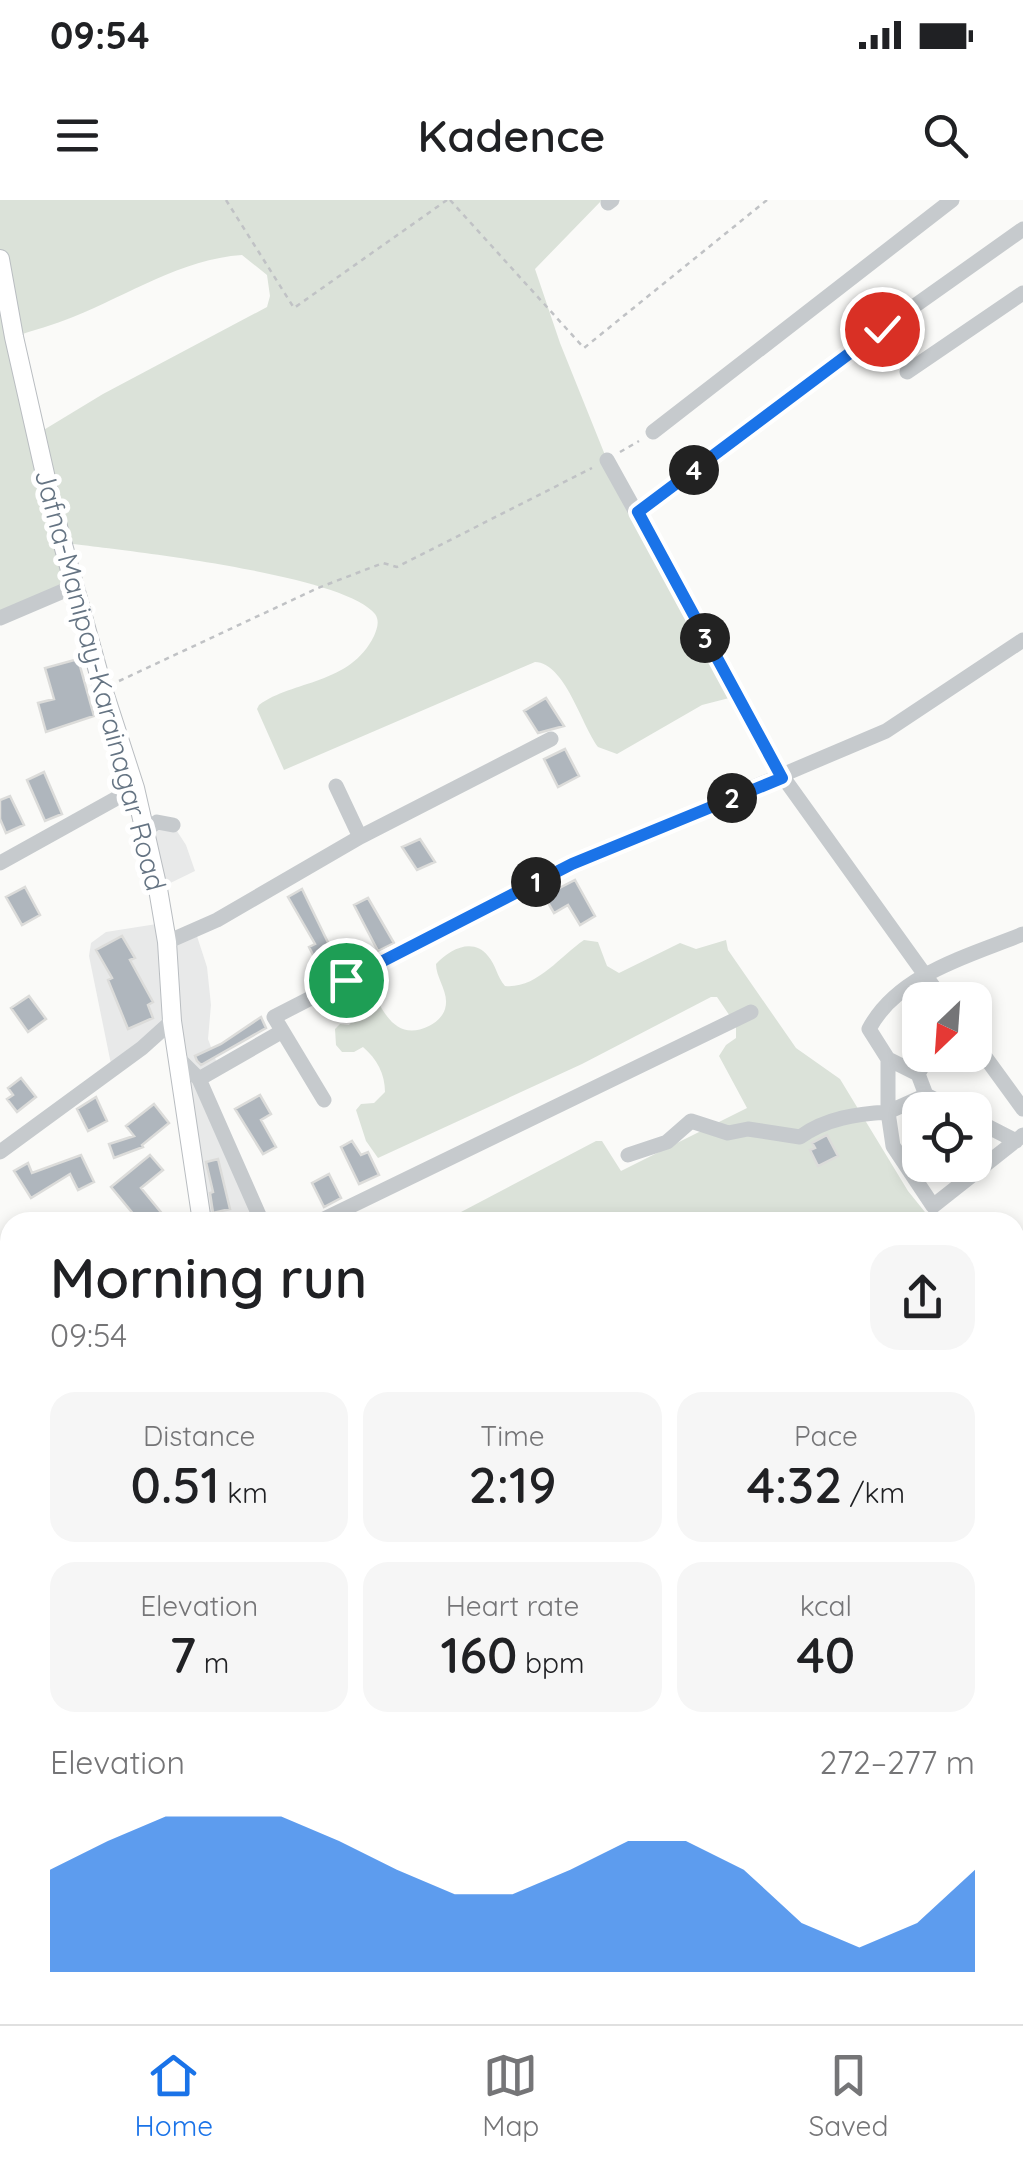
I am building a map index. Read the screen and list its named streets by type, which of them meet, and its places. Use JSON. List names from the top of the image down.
{
  "streets": {
    "main road": ["Jafna-Manipay-Karainagar Road"]
  },
  "north": "bottom left",
  "page": {
    "status": "09:54",
    "header": "Kadence",
    "pins": [
      "4",
      "3",
      "2",
      "1"
    ],
    "heading": ["Morning run", "09:54"],
    "stats": [
      ["Distance", "0.51 km"],
      ["Time", "2:19"],
      ["Pace", "4:32 /km"],
      ["Elevation", "7 m"],
      ["Heart rate", "160 bpm"],
      ["kcal", "40"]
    ],
    "chart": ["Elevation", "272–277 m"],
    "tabs": ["Home", "Map", "Saved"]
  }
}
